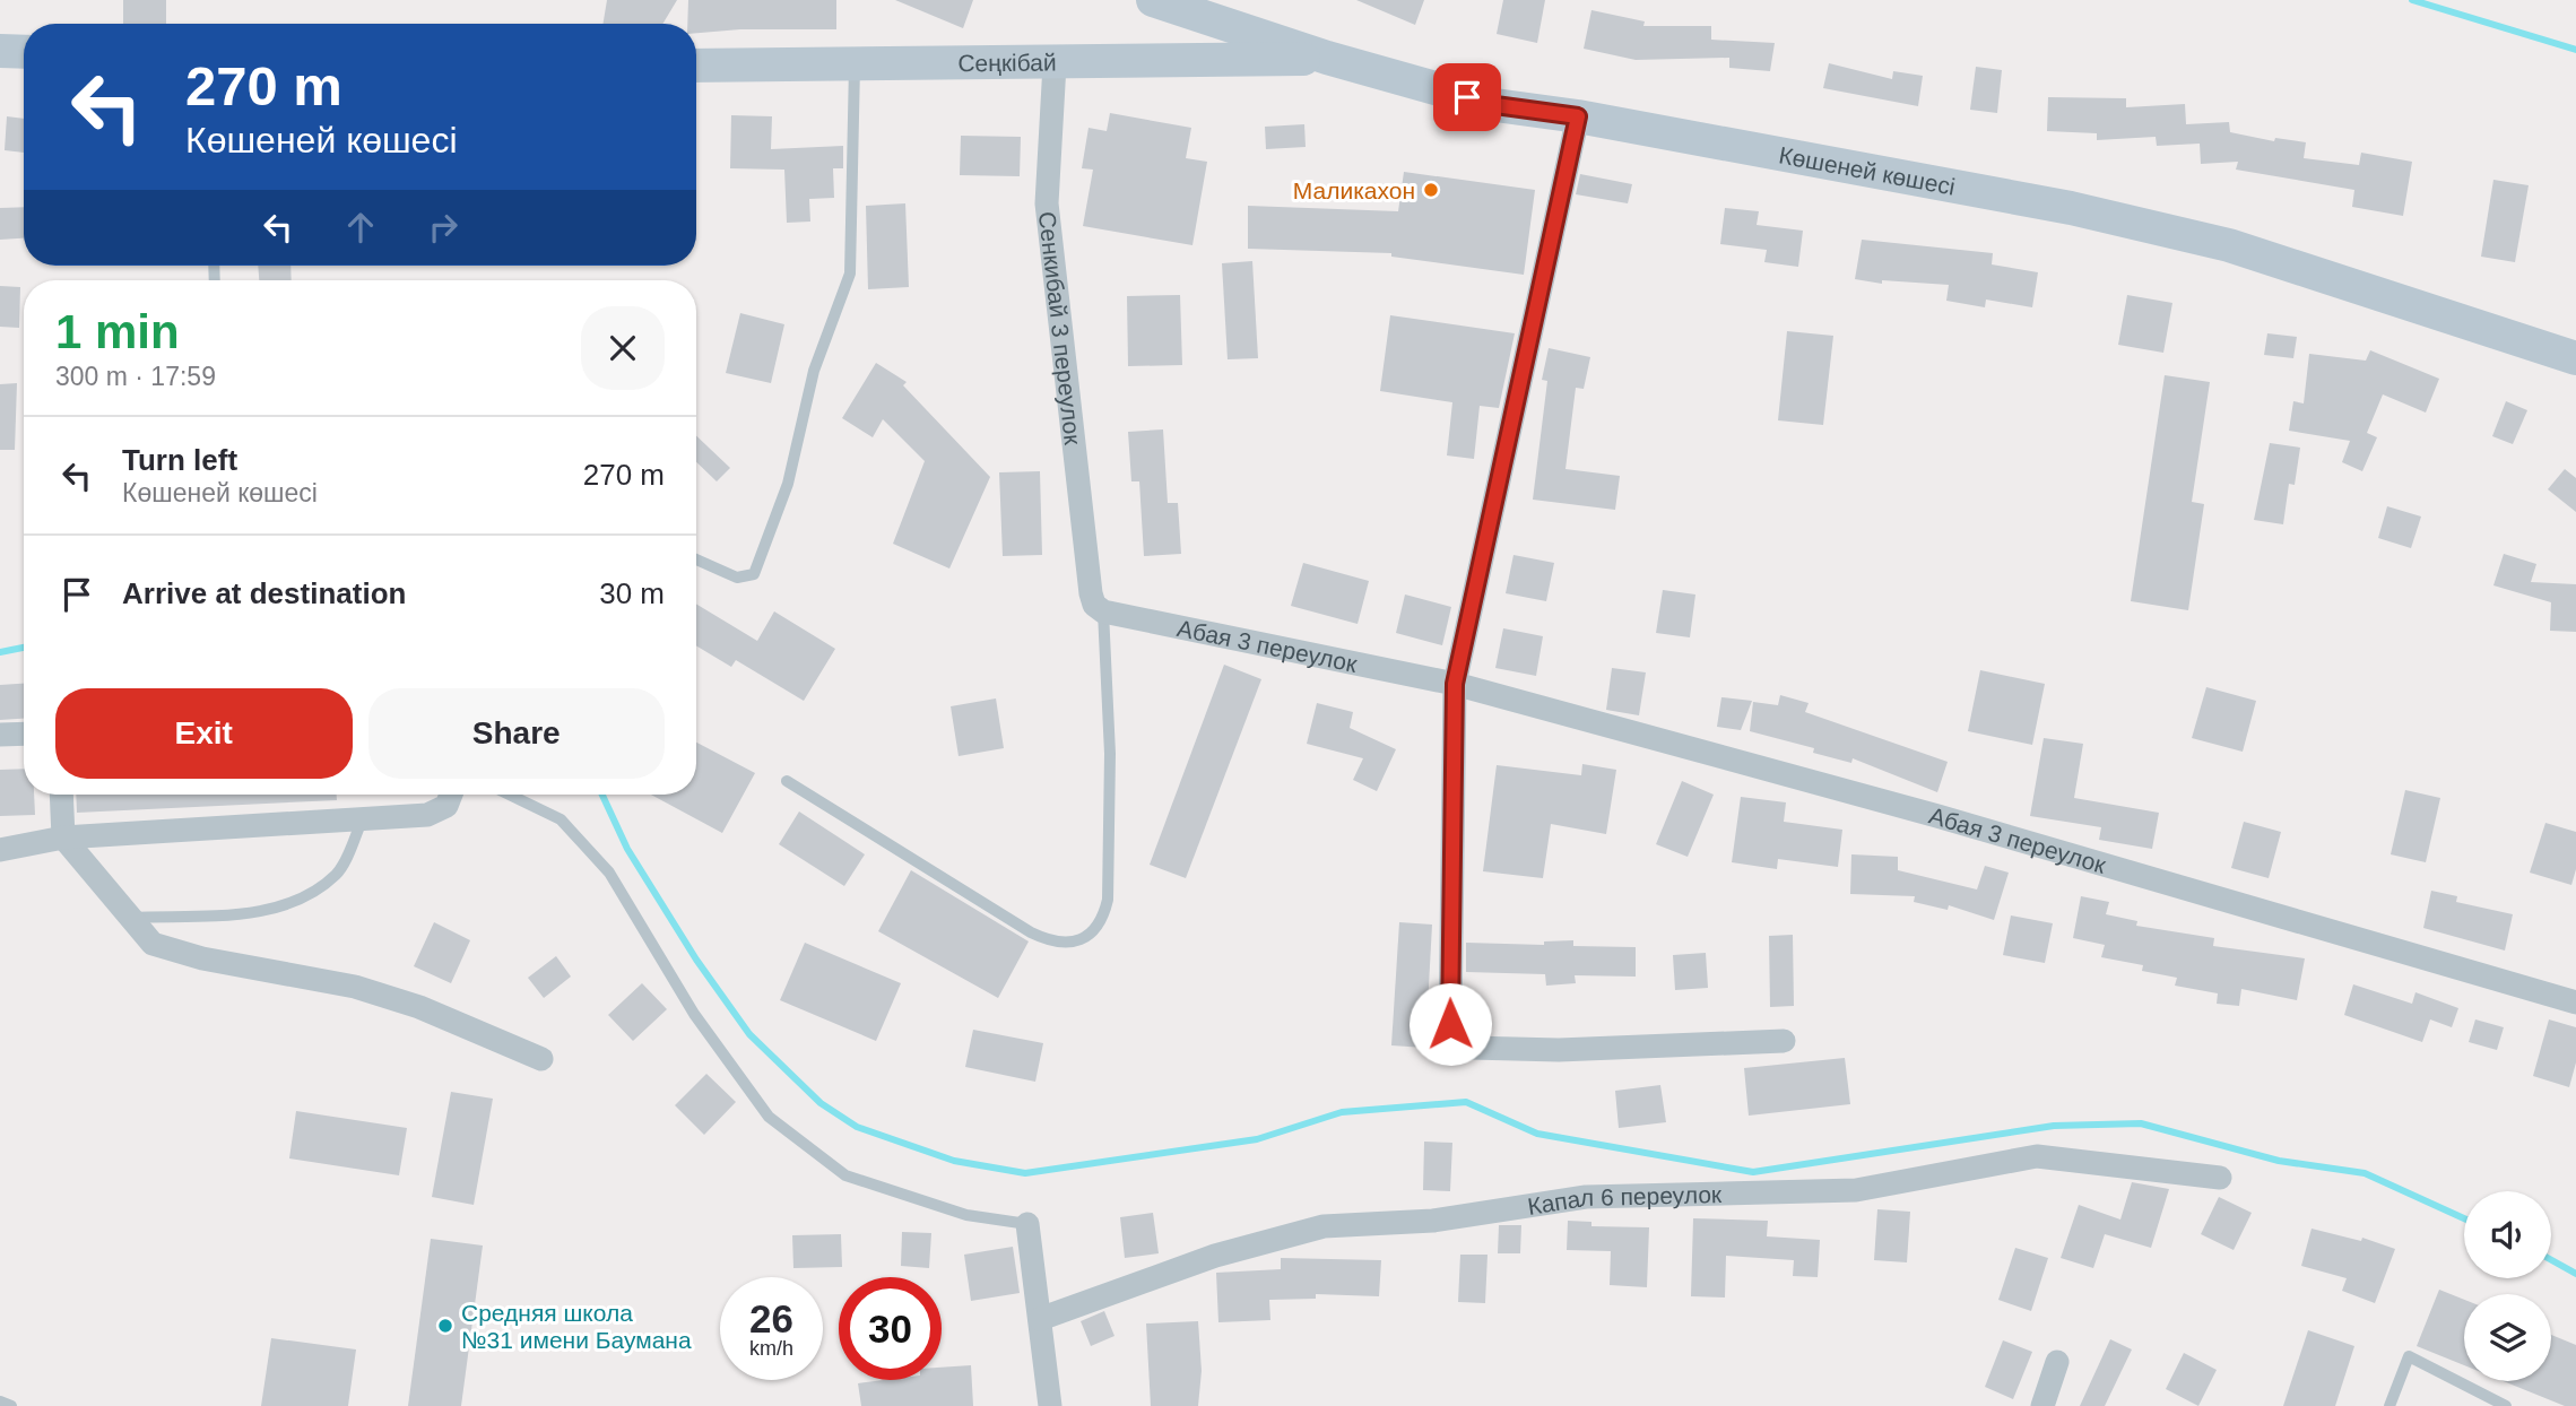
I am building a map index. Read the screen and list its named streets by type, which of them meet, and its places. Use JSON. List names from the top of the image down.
{
  "streets": {
    "main road": ["Сеңкібай", "Көшеней көшесі"],
    "street": ["Сенкибай 3 переулок", "Абая 3 переулок", "Капал 6 переулок"]
  },
  "crossings": [
    ["Сеңкібай", "Көшеней көшесі"],
    ["Сеңкібай", "Сенкибай 3 переулок"],
    ["Сенкибай 3 переулок", "Абая 3 переулок"]
  ],
  "places": ["Маликахон", "Средняя школа №31 имени Баумана"],
  "page": {
    "turn": ["270 m", "Көшеней көшесі"],
    "heading": ["1 min", "300 m · 17:59"],
    "list": [
      {
        "name": "Turn left",
        "note": "Көшеней көшесі",
        "value": "270 m"
      },
      {
        "name": "Arrive at destination",
        "value": "30 m"
      }
    ],
    "buttons": ["Exit", "Share"],
    "speed": "26 km/h",
    "limit": "30"
  }
}
